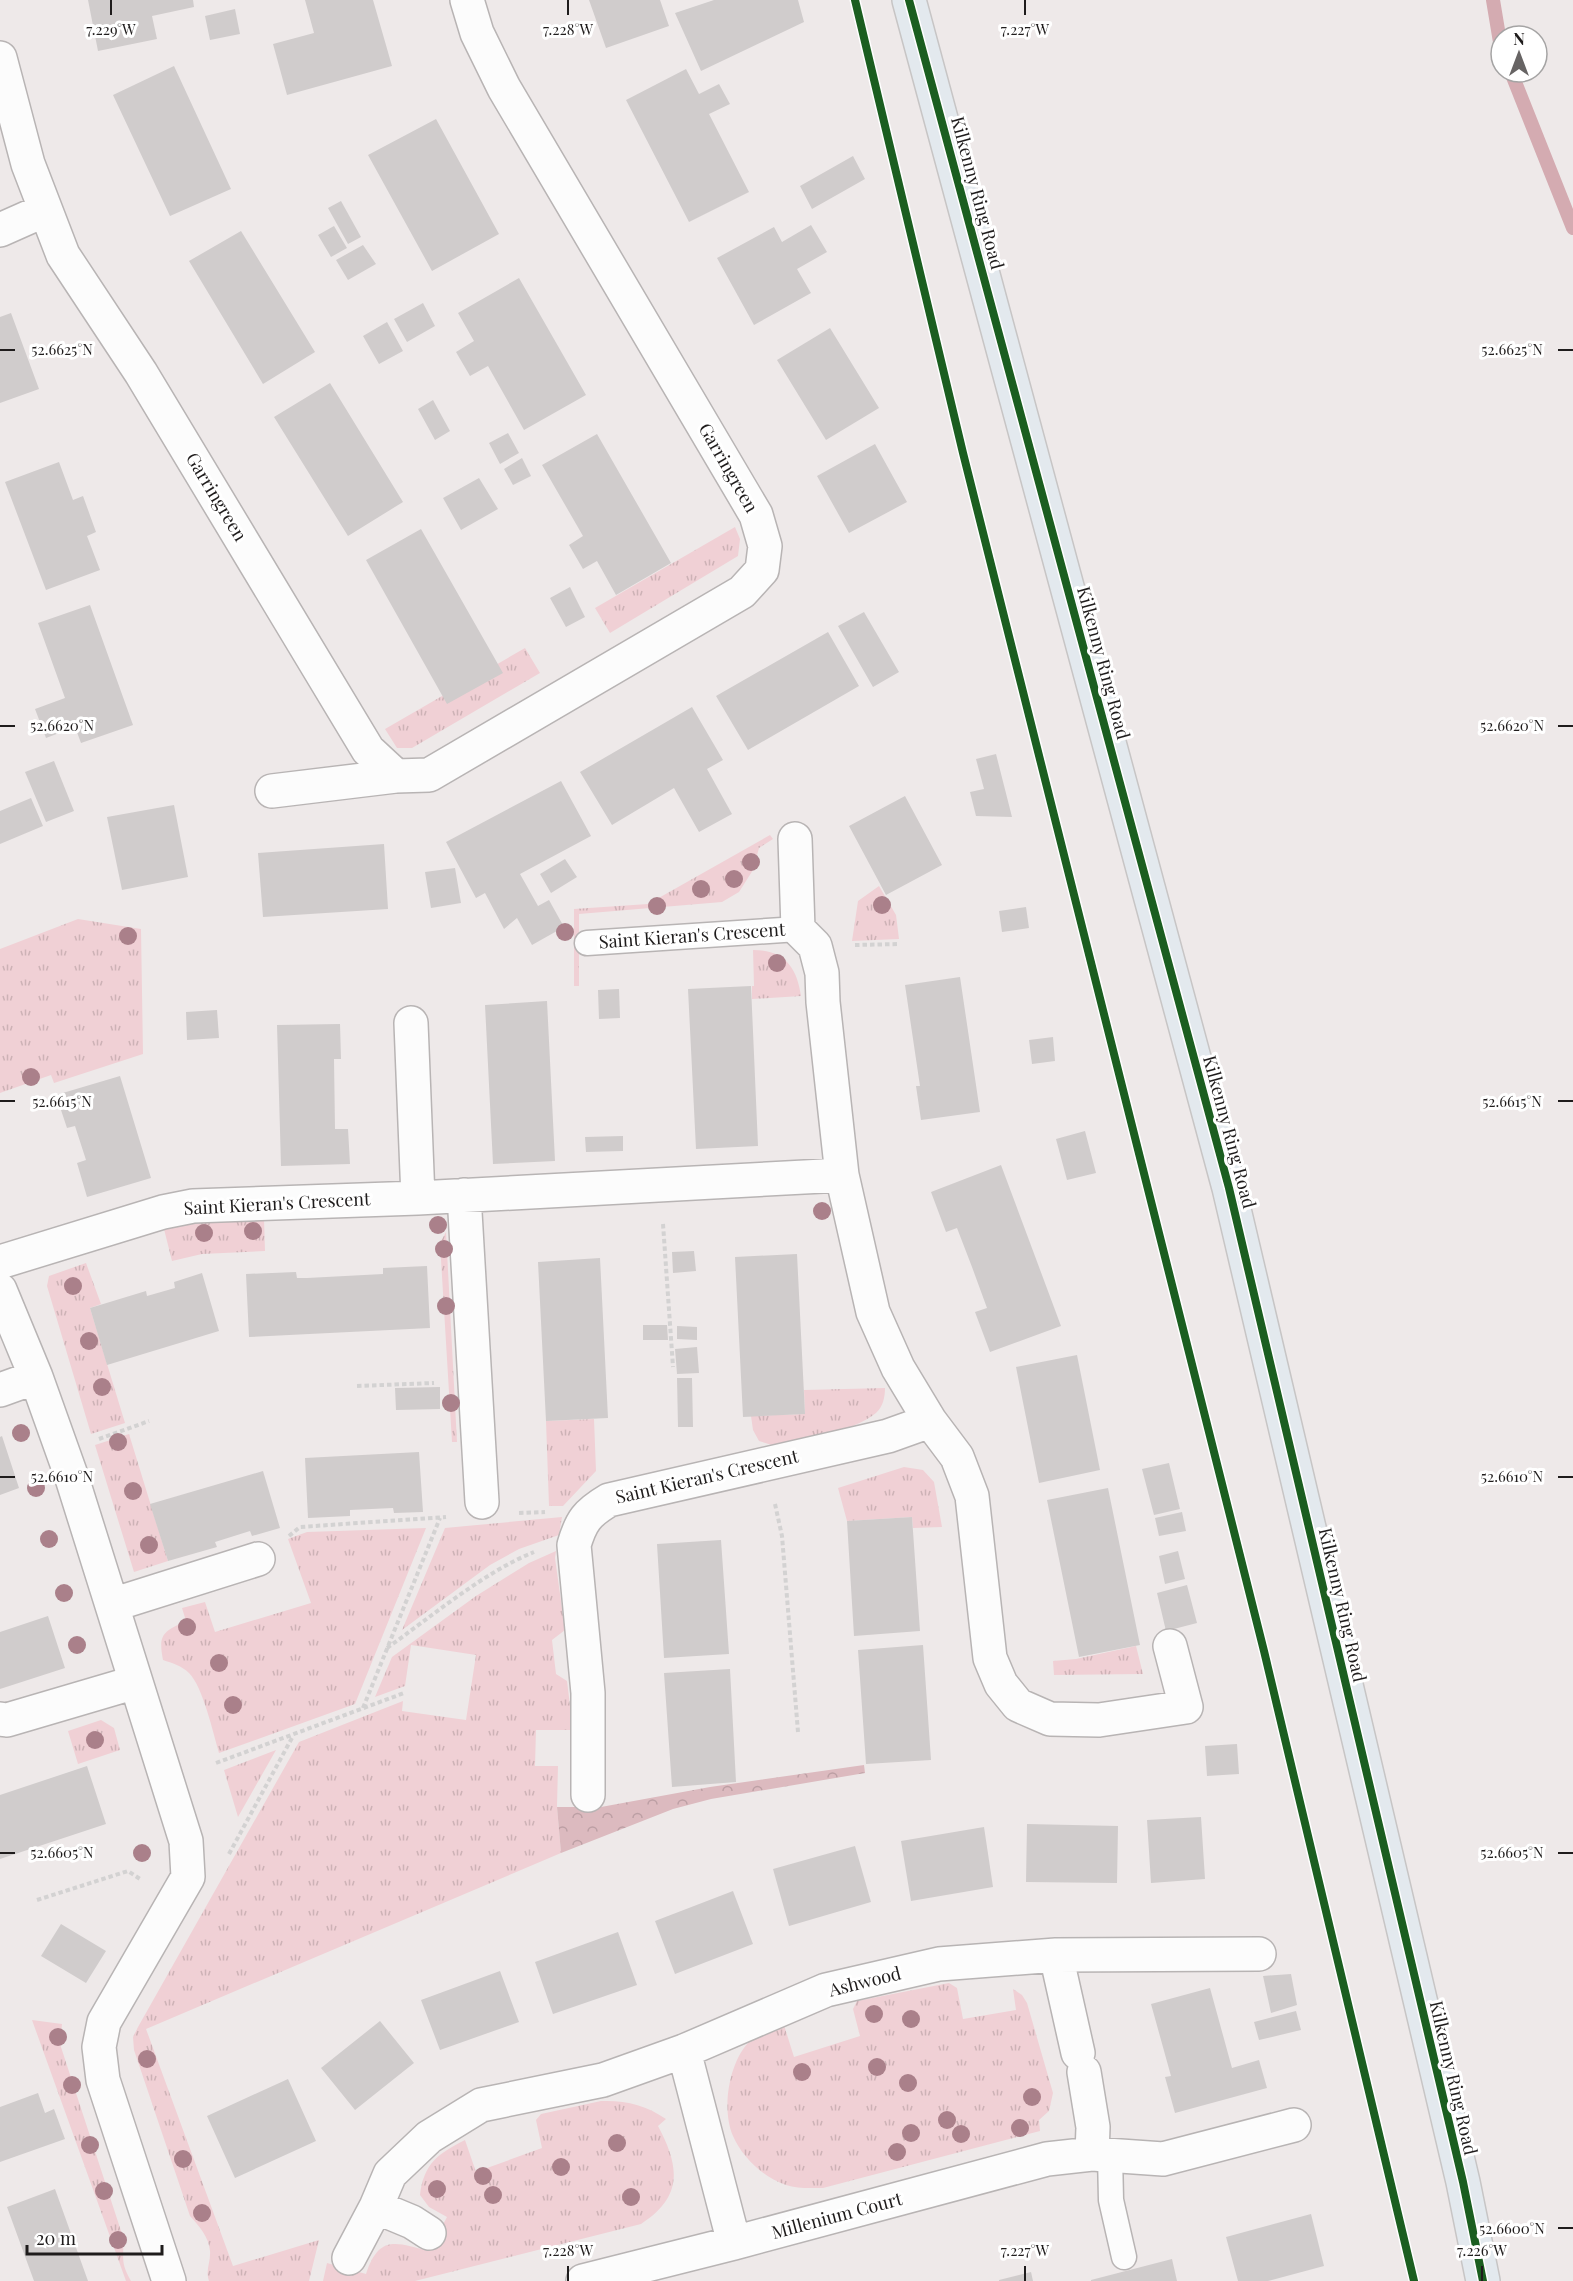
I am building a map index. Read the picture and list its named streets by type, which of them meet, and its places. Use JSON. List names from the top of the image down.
{
  "streets": {
    "main road": ["Kilkenny Ring Road"],
    "street": [
      "Garringreen",
      "Saint Kieran's Crescent",
      "Ashwood",
      "Millenium Court"
    ]
  },
  "scale_bar": "20 m",
  "north": "top",
  "coordinates": [
    "7.229°W",
    "7.228°W",
    "7.227°W",
    "52.6625°N",
    "52.6620°N",
    "52.6615°N",
    "52.6610°N",
    "52.6605°N",
    "52.6600°N",
    "7.226°W"
  ]
}
